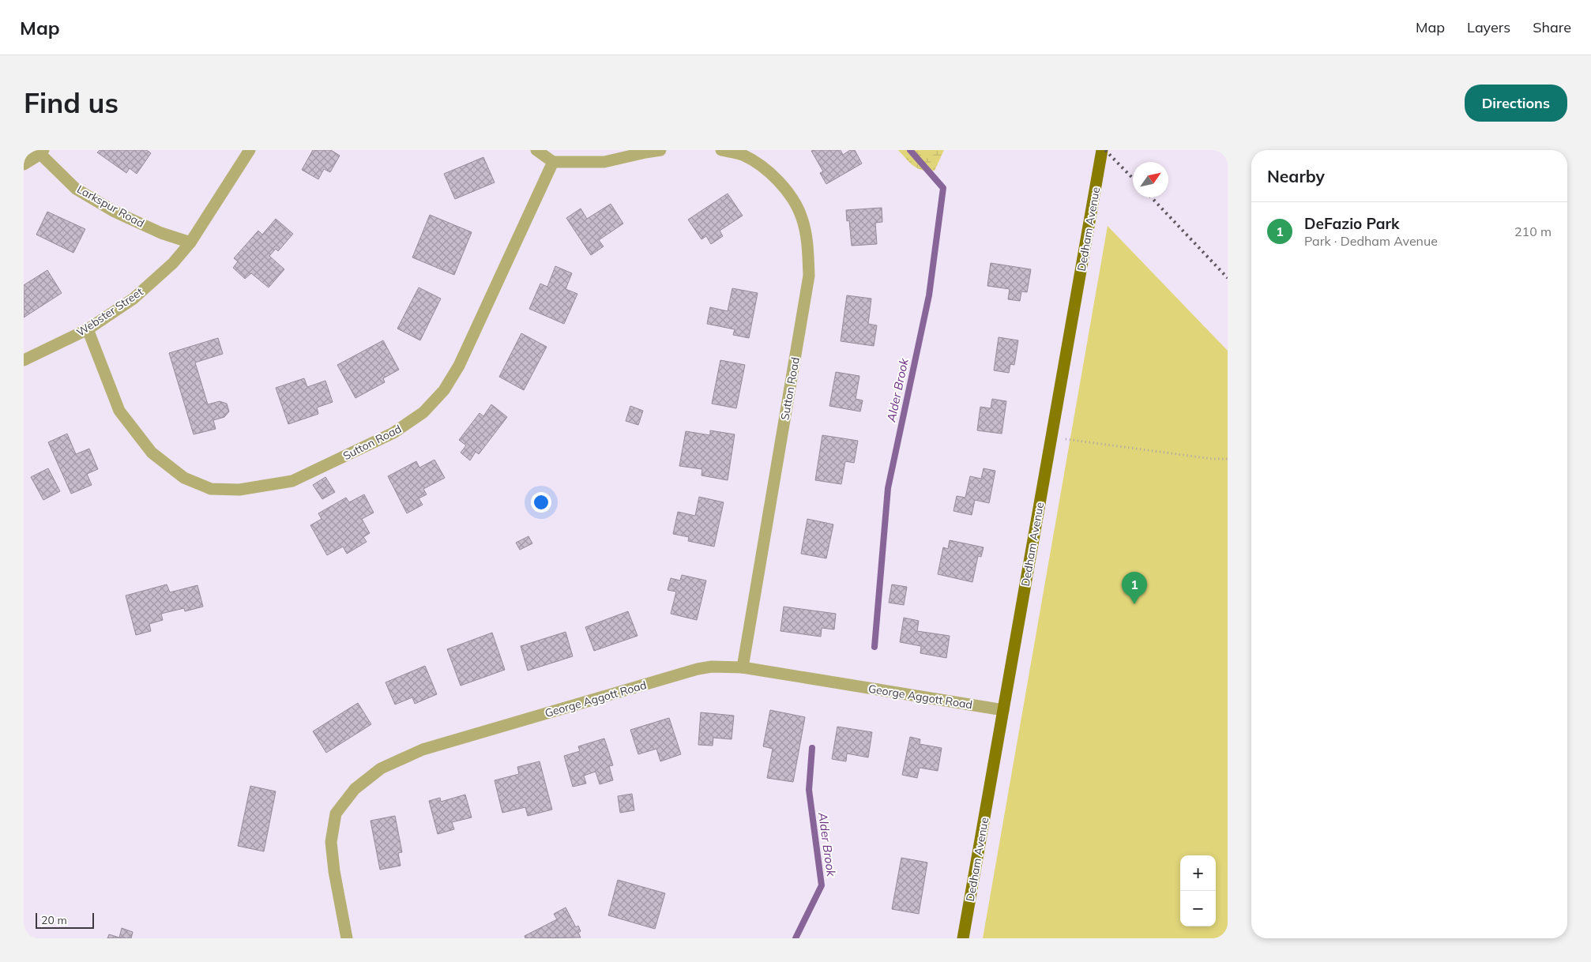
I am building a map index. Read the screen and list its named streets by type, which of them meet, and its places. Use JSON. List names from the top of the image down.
{
  "streets": {
    "main road": ["Dedham Avenue"],
    "street": [
      "Larkspur Road",
      "Webster Street",
      "Sutton Road",
      "George Aggott Road"
    ]
  },
  "crossings": [
    ["Larkspur Road", "Webster Street"],
    ["Dedham Avenue", "George Aggott Road"],
    ["Webster Street", "Sutton Road"],
    ["Sutton Road", "George Aggott Road"]
  ],
  "water": ["Alder Brook"],
  "scale_bar": "20 m",
  "north": "top right",
  "page": {
    "header": "Map",
    "nav": ["Map", "Layers", "Share"],
    "buttons": "Directions",
    "title": "Find us",
    "heading": "Nearby",
    "list": [
      {
        "mark": "1",
        "name": "DeFazio Park",
        "note": "Park · Dedham Avenue",
        "value": "210 m"
      }
    ],
    "pins": "1",
    "map_buttons": ["+", "−"],
    "scale": "20 m"
  }
}
